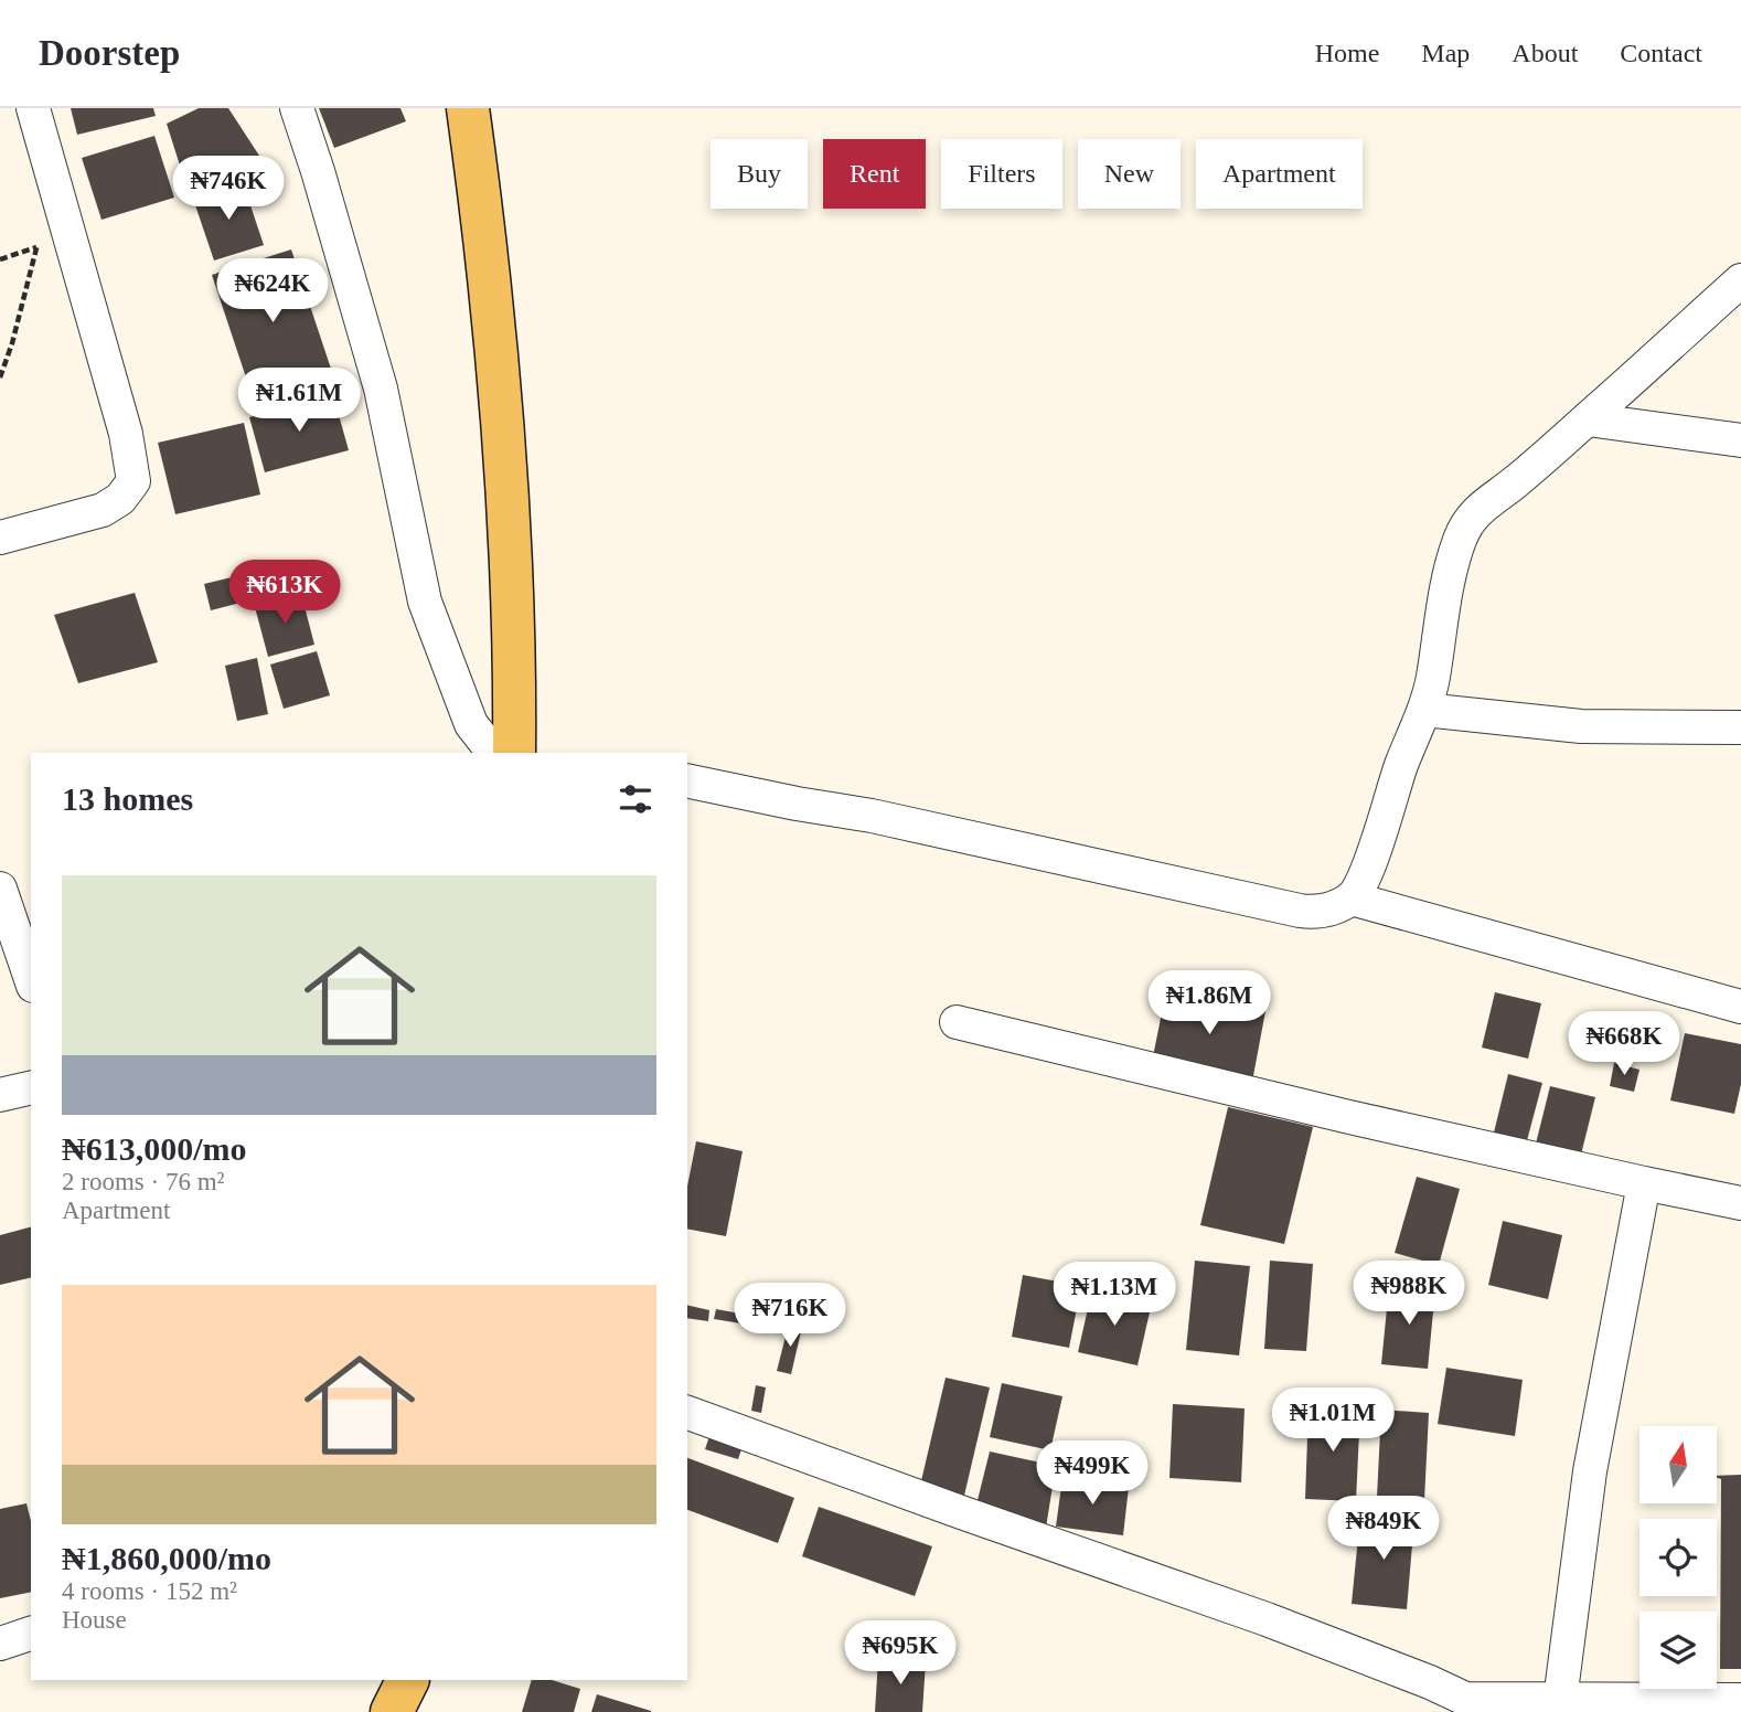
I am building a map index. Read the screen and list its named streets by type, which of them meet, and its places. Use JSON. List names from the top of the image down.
{
  "north": "top",
  "page": {
    "header": "Doorstep",
    "nav": [
      "Home",
      "Map",
      "About",
      "Contact"
    ],
    "chip": [
      "Buy",
      "Rent",
      "Filters",
      "New",
      "Apartment"
    ],
    "price": [
      "₦746K",
      "₦624K",
      "₦1.61M",
      "₦613K",
      "₦1.86M",
      "₦668K",
      "₦988K",
      "₦1.13M",
      "₦716K",
      "₦1.01M",
      "₦499K",
      "₦849K",
      "₦695K"
    ],
    "heading": "13 homes",
    "list": [
      {
        "name": "₦613,000/mo",
        "note": "2 rooms · 76 m² · Apartment"
      },
      {
        "name": "₦1,860,000/mo",
        "note": "4 rooms · 152 m² · House"
      }
    ]
  }
}
